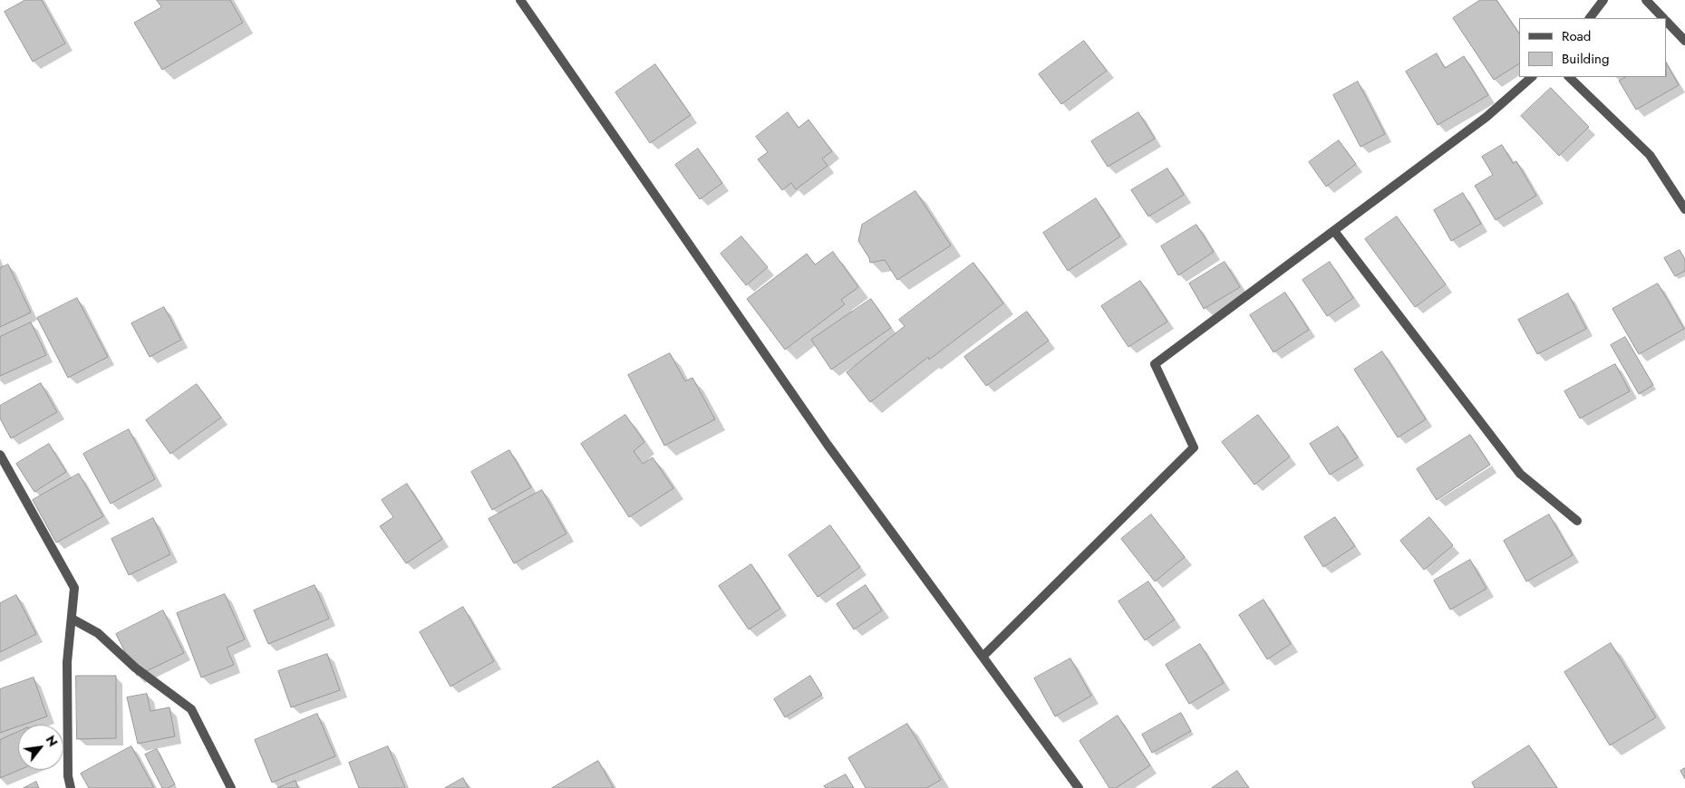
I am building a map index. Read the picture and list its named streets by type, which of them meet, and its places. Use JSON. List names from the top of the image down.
{
  "legend": ["Road", "Building"],
  "north": "top right"
}
